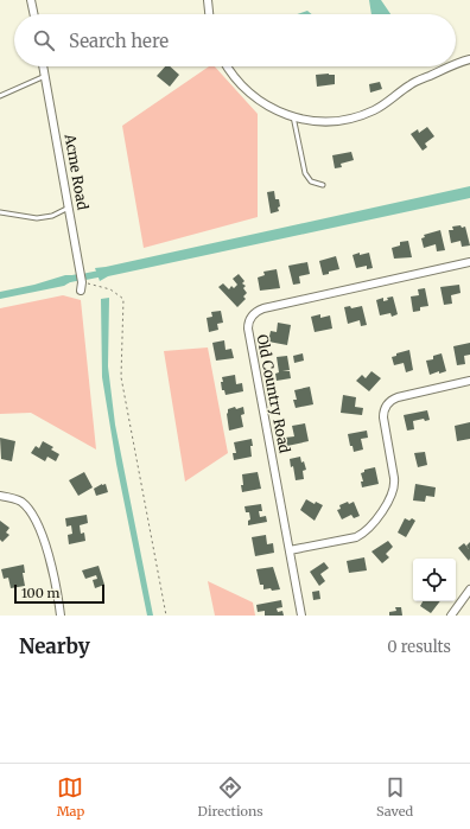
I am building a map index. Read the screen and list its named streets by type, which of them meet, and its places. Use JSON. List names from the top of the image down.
{
  "streets": {
    "street": ["Acme Road", "Old Country Road"]
  },
  "scale_bar": "100 m",
  "page": {
    "search": "Search here",
    "scale": "100 m",
    "heading": ["Nearby", "0 results"],
    "nav": ["Map", "Directions", "Saved"]
  }
}
